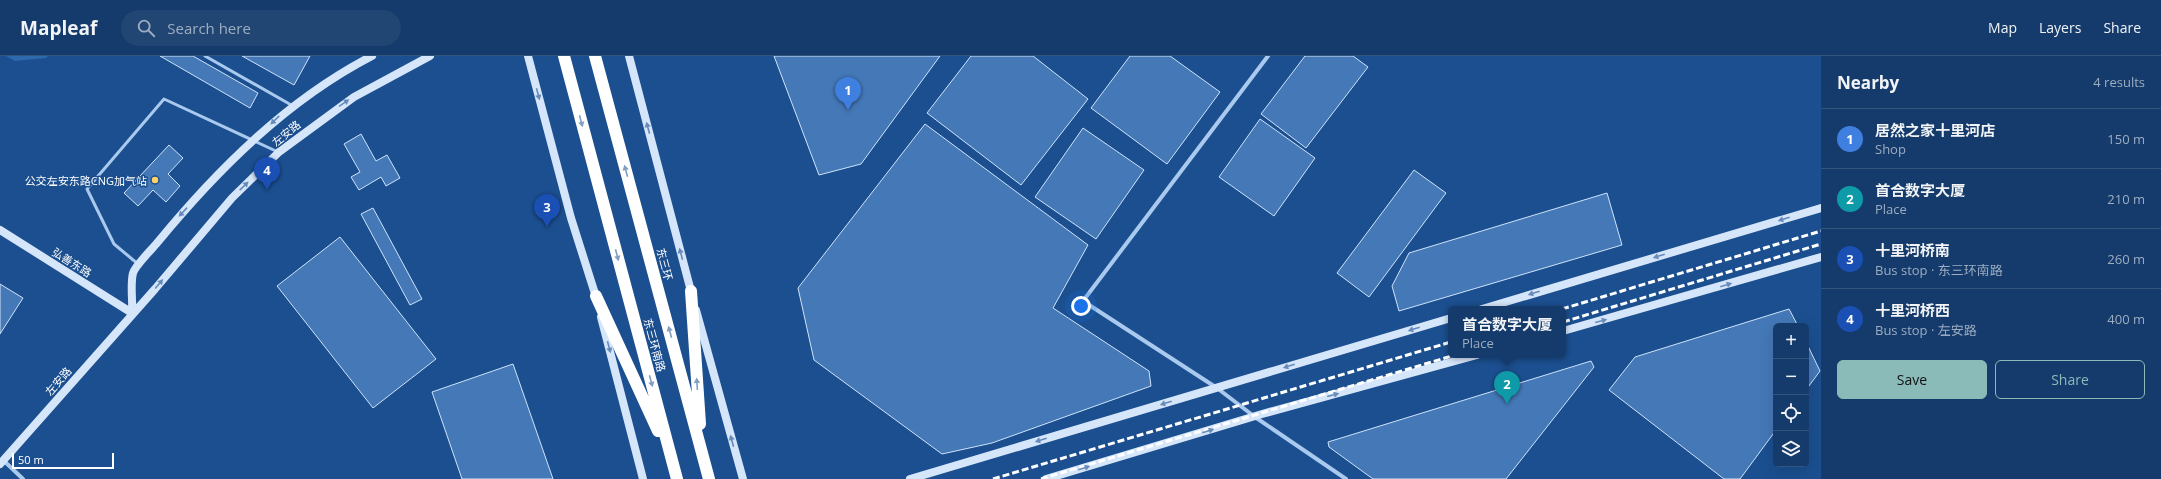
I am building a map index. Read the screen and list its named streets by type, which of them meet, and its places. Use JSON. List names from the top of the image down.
{
  "streets": {
    "highway": ["东三环", "东三环南路"],
    "street": ["左安路", "弘善东路"]
  },
  "crossings": [
    ["左安路", "弘善东路"]
  ],
  "places": ["公交左安东路CNG加气站"],
  "scale_bar": "50 m",
  "page": {
    "header": "Mapleaf",
    "search": "Search here",
    "nav": ["Map", "Layers", "Share"],
    "heading": ["Nearby", "4 results"],
    "pins": [
      "1",
      "4",
      "3",
      "2"
    ],
    "list": [
      {
        "mark": "1",
        "name": "居然之家十里河店",
        "note": "Shop",
        "value": "150 m"
      },
      {
        "mark": "2",
        "name": "首合数字大厦",
        "note": "Place",
        "value": "210 m"
      },
      {
        "mark": "3",
        "name": "十里河桥南",
        "note": "Bus stop · 东三环南路",
        "value": "260 m"
      },
      {
        "mark": "4",
        "name": "十里河桥西",
        "note": "Bus stop · 左安路",
        "value": "400 m"
      }
    ],
    "popup": ["首合数字大厦", "Place"],
    "map_buttons": ["+", "−"],
    "buttons": ["Save", "Share"],
    "scale": "50 m"
  }
}
